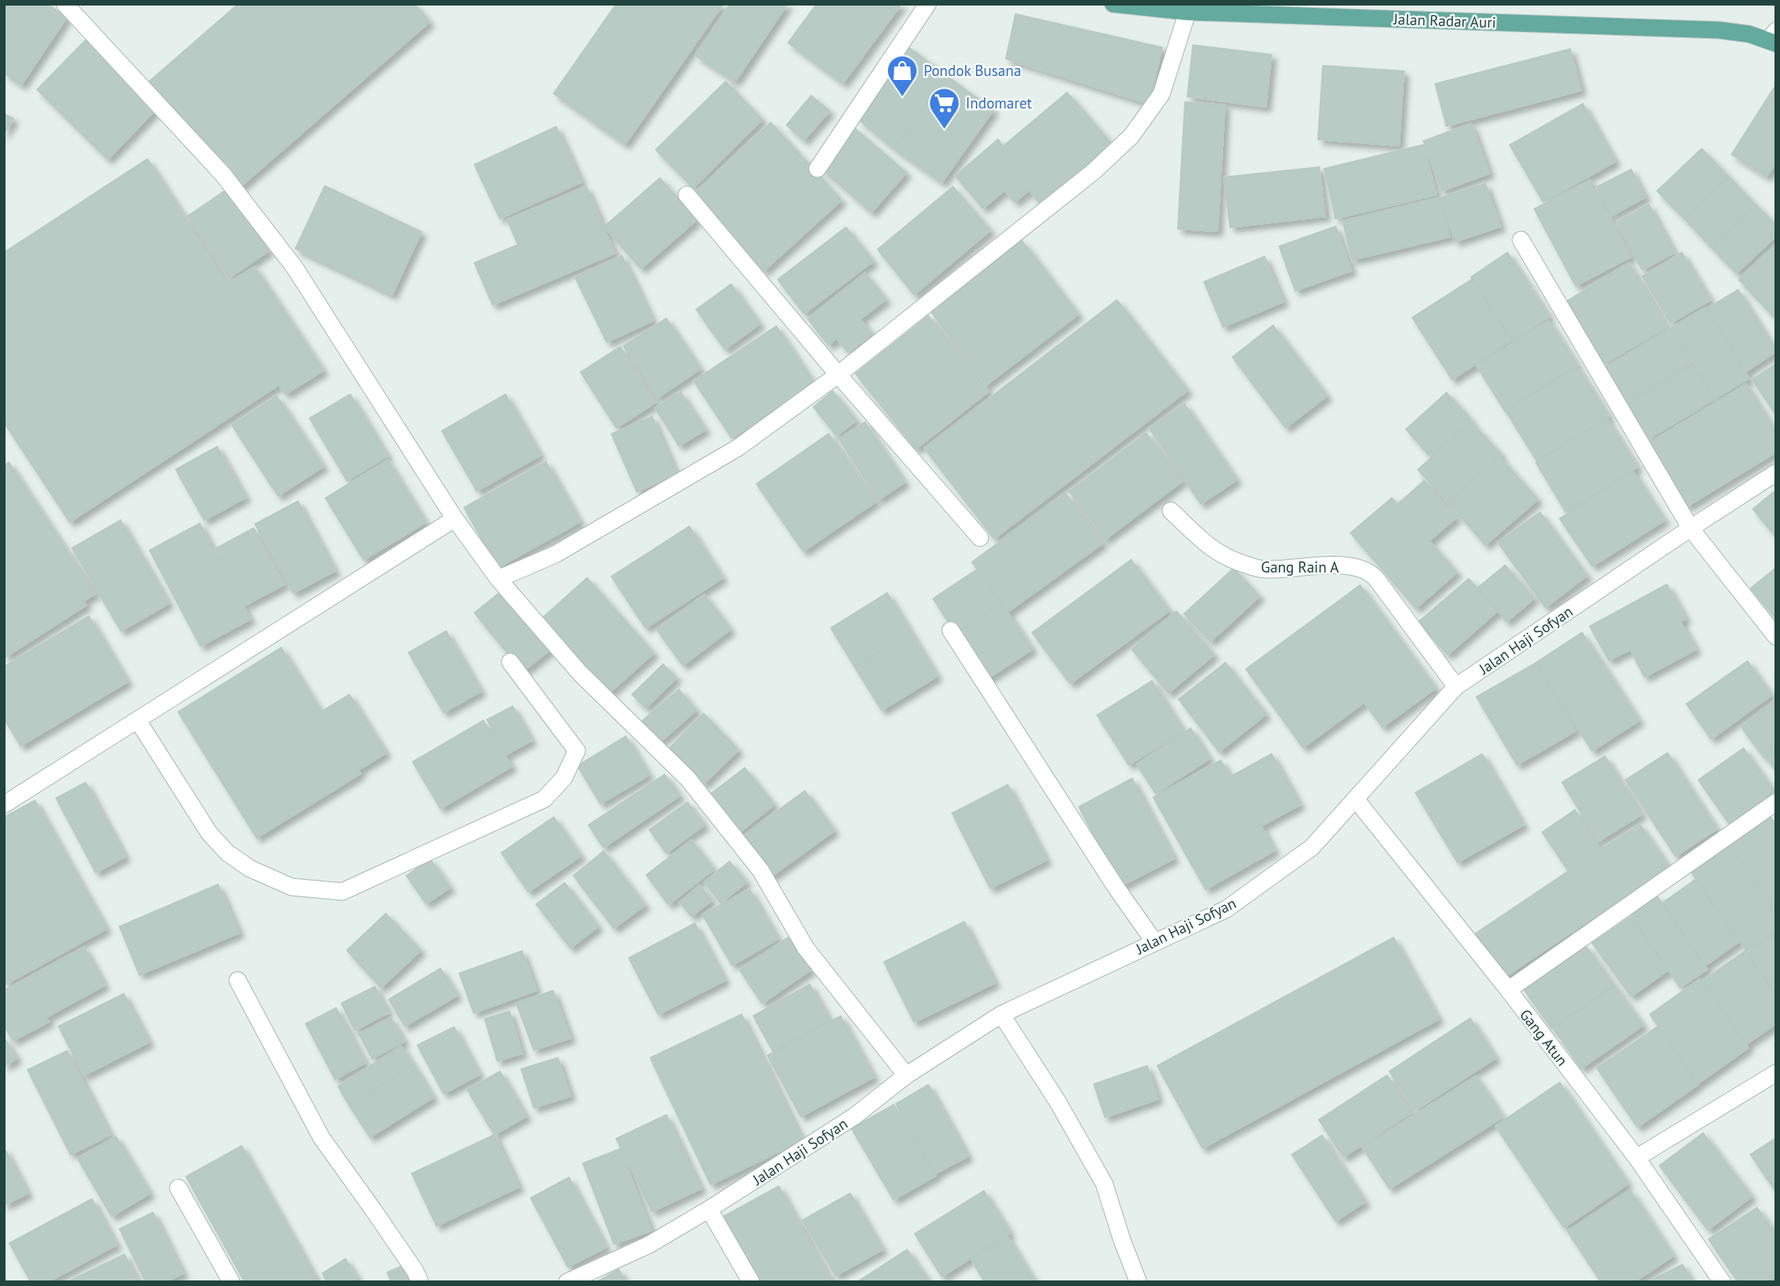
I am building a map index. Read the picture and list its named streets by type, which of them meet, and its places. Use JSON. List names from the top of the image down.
{
  "streets": {
    "main road": ["Jalan Radar Auri"],
    "street": ["Gang Rain A", "Jalan Haji Sofyan", "Gang Atun"]
  },
  "crossings": [
    ["Gang Rain A", "Jalan Haji Sofyan"],
    ["Jalan Haji Sofyan", "Gang Atun"]
  ],
  "places": {
    "shop": ["Pondok Busana"],
    "supermarket": ["Indomaret"]
  }
}
